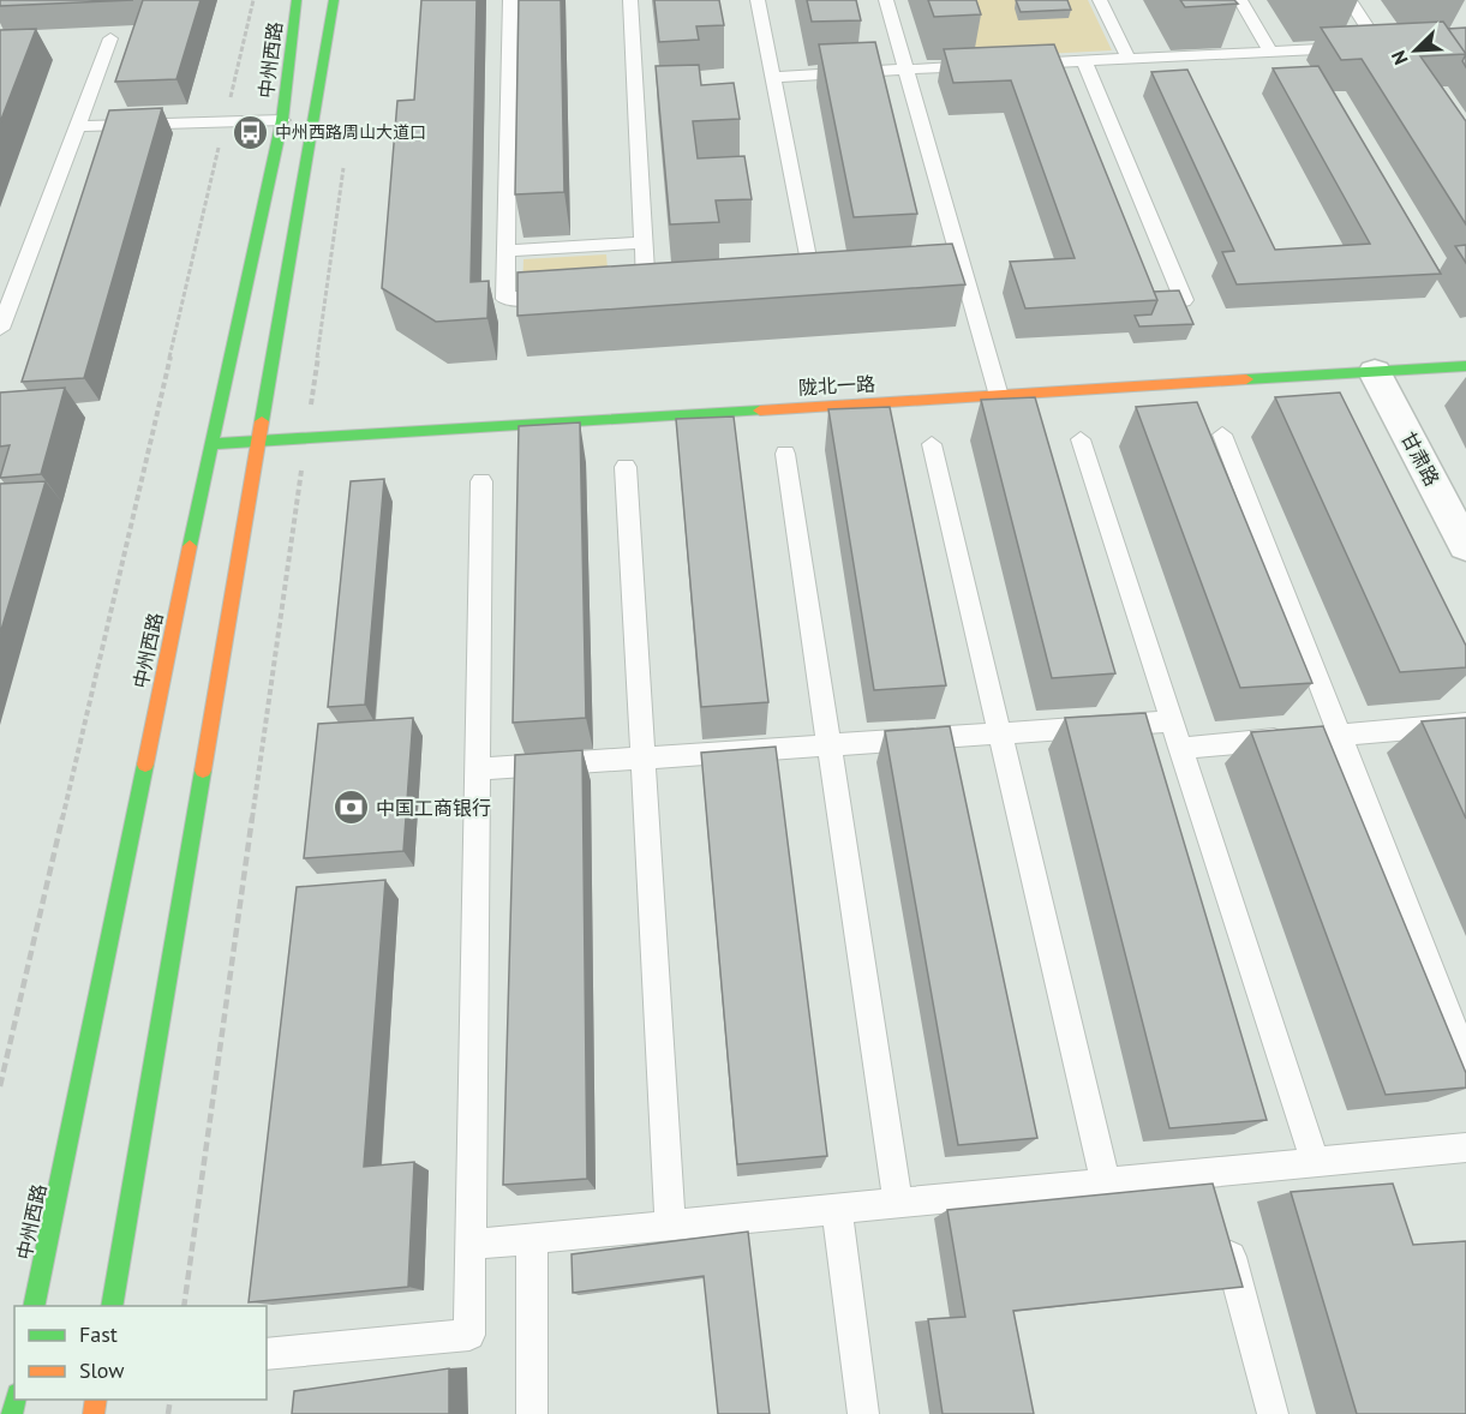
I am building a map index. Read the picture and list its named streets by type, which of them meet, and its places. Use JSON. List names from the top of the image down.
{
  "streets": {
    "main road": ["中州西路", "陇北一路"],
    "street": ["甘肃路"]
  },
  "crossings": [
    ["中州西路", "陇北一路"],
    ["陇北一路", "甘肃路"]
  ],
  "places": {
    "bus stop": ["中州西路周山大道口"],
    "bank": ["中国工商银行"]
  },
  "legend": ["Fast", "Slow"],
  "north": "bottom left"
}
